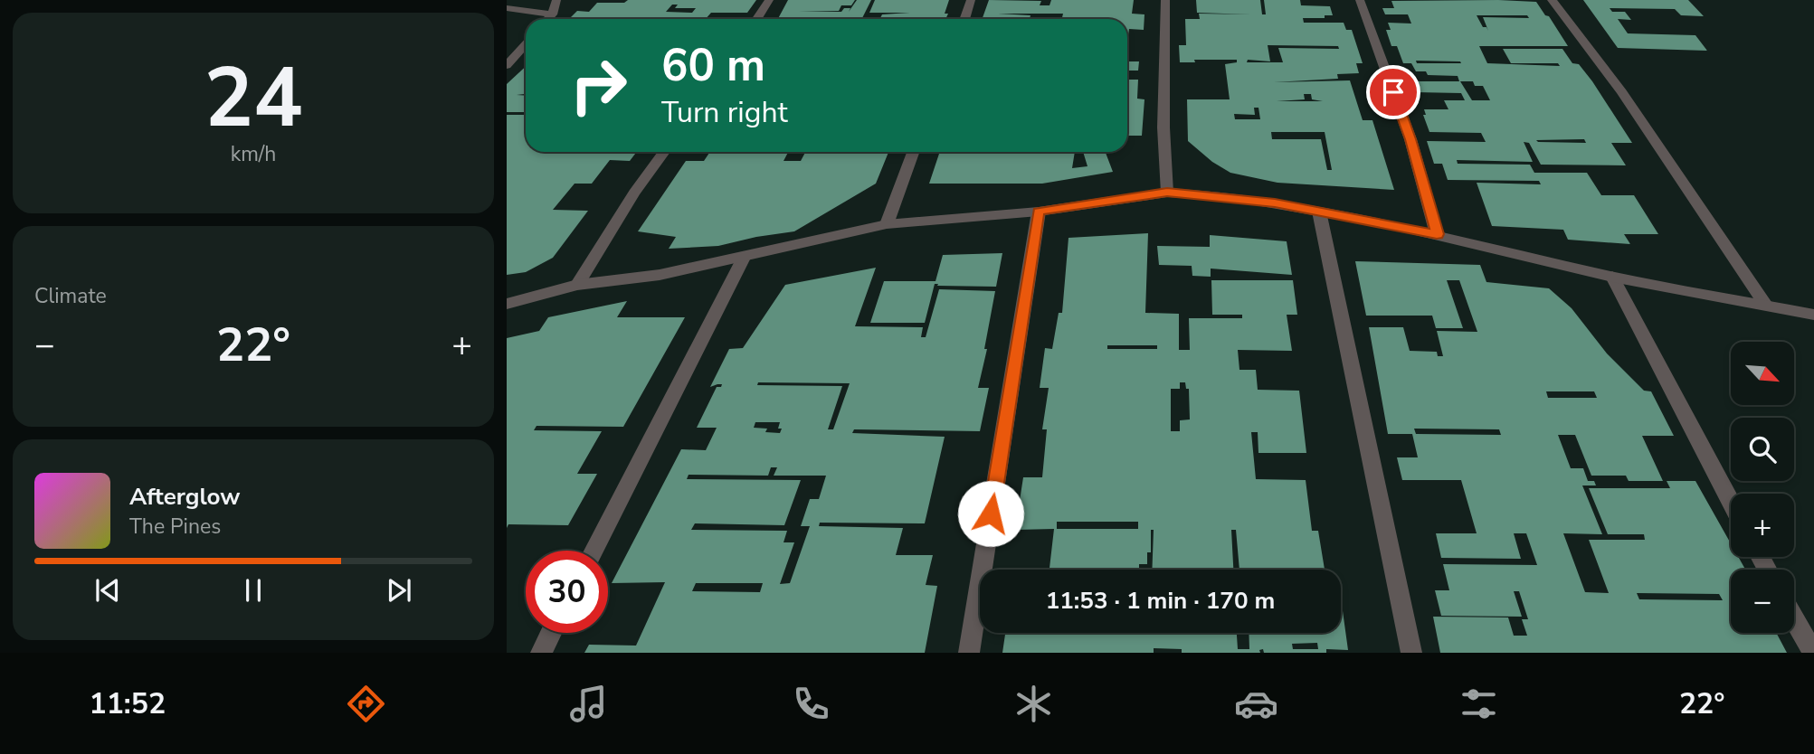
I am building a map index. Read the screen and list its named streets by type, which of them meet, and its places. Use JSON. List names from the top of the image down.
{
  "north": "bottom right",
  "page": {
    "tile": [
      ["24", "km/h"],
      "Climate"
    ],
    "turn": ["60 m", "Turn right"],
    "heat": ["−", "22°", "+"],
    "map_buttons": ["+", "−"],
    "song": ["Afterglow", "The Pines"],
    "limit": "30",
    "trip": "11:53 · 1 min · 170 m",
    "tabs": ["11:52", "22°"]
  }
}
